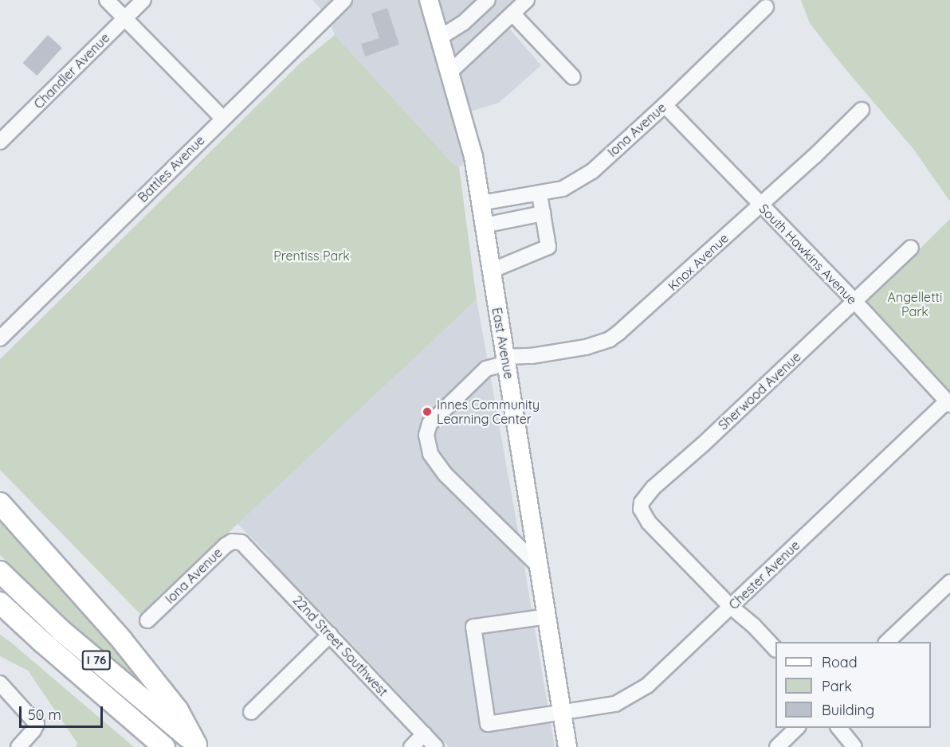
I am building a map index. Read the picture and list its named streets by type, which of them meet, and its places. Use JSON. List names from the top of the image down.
{
  "streets": {
    "highway": ["I 76"],
    "main road": ["East Avenue"],
    "street": [
      "Chandler Avenue",
      "Iona Avenue",
      "Battles Avenue",
      "South Hawkins Avenue",
      "Knox Avenue",
      "Sherwood Avenue",
      "Chester Avenue",
      "22nd Street Southwest"
    ]
  },
  "crossings": [
    ["Iona Avenue", "South Hawkins Avenue"],
    ["Iona Avenue", "East Avenue"],
    ["Iona Avenue", "22nd Street Southwest"],
    ["South Hawkins Avenue", "Knox Avenue"],
    ["South Hawkins Avenue", "Sherwood Avenue"],
    ["South Hawkins Avenue", "Chester Avenue"],
    ["Knox Avenue", "East Avenue"],
    ["East Avenue", "Chester Avenue"],
    ["Sherwood Avenue", "Chester Avenue"]
  ],
  "parks": ["Prentiss Park", "Angelletti Park"],
  "places": ["Innes Community Learning Center"],
  "legend": ["Road", "Park", "Building"],
  "scale_bar": "50 m"
}
